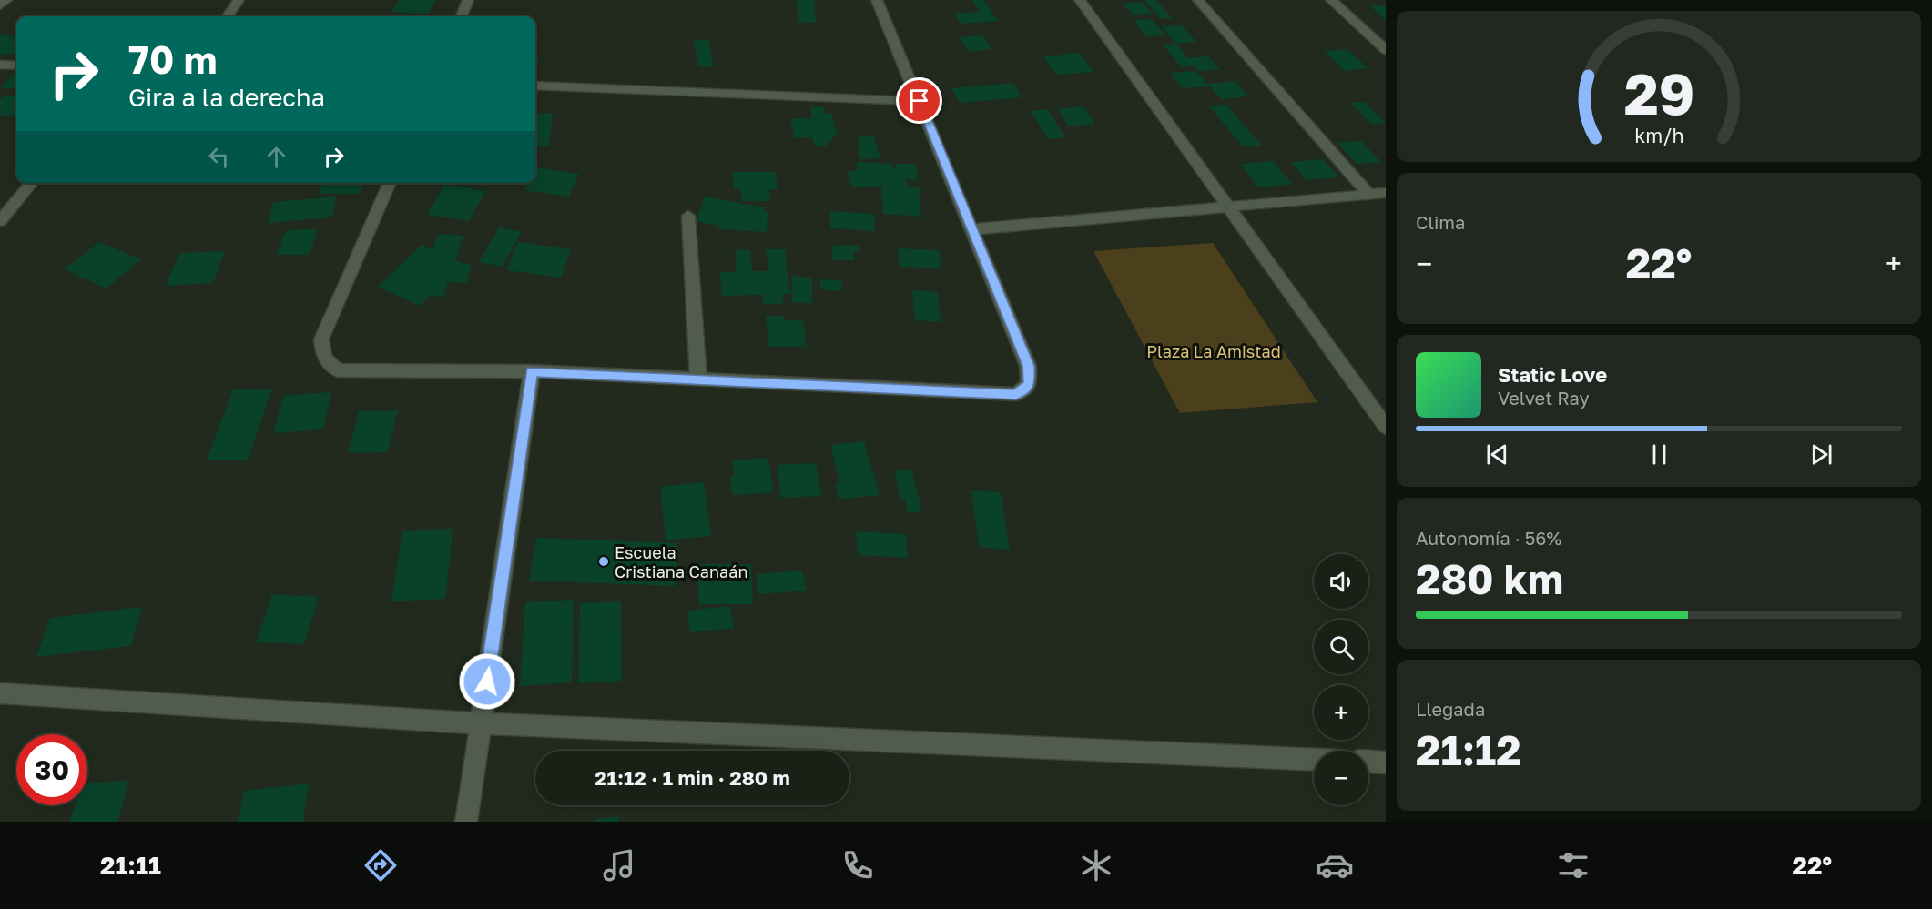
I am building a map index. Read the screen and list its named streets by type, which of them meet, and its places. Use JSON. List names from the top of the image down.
{
  "parks": ["Plaza La Amistad"],
  "places": ["Escuela Cristiana Canaán"],
  "page": {
    "turn": ["70 m", "Gira a la derecha"],
    "tile": [
      "Clima",
      ["Autonomía · 56%", "280 km"],
      ["Llegada", "21:12"]
    ],
    "heat": ["−", "22°", "+"],
    "song": ["Static Love", "Velvet Ray"],
    "map_buttons": ["+", "−"],
    "limit": "30",
    "trip": "21:12 · 1 min · 280 m",
    "tabs": ["21:11", "22°"],
    "gauge": ["29", "km/h"]
  }
}
